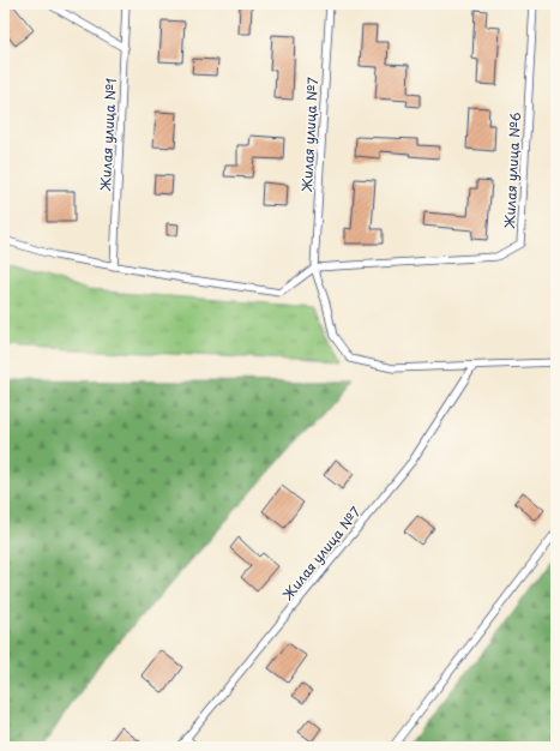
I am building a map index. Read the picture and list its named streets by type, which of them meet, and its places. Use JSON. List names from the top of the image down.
{
  "streets": {
    "lane": ["Жилая улица №1", "Жилая улица №7", "Жилая улица №6"]
  },
  "crossings": [
    ["Жилая улица №7", "Жилая улица №6"]
  ]
}
